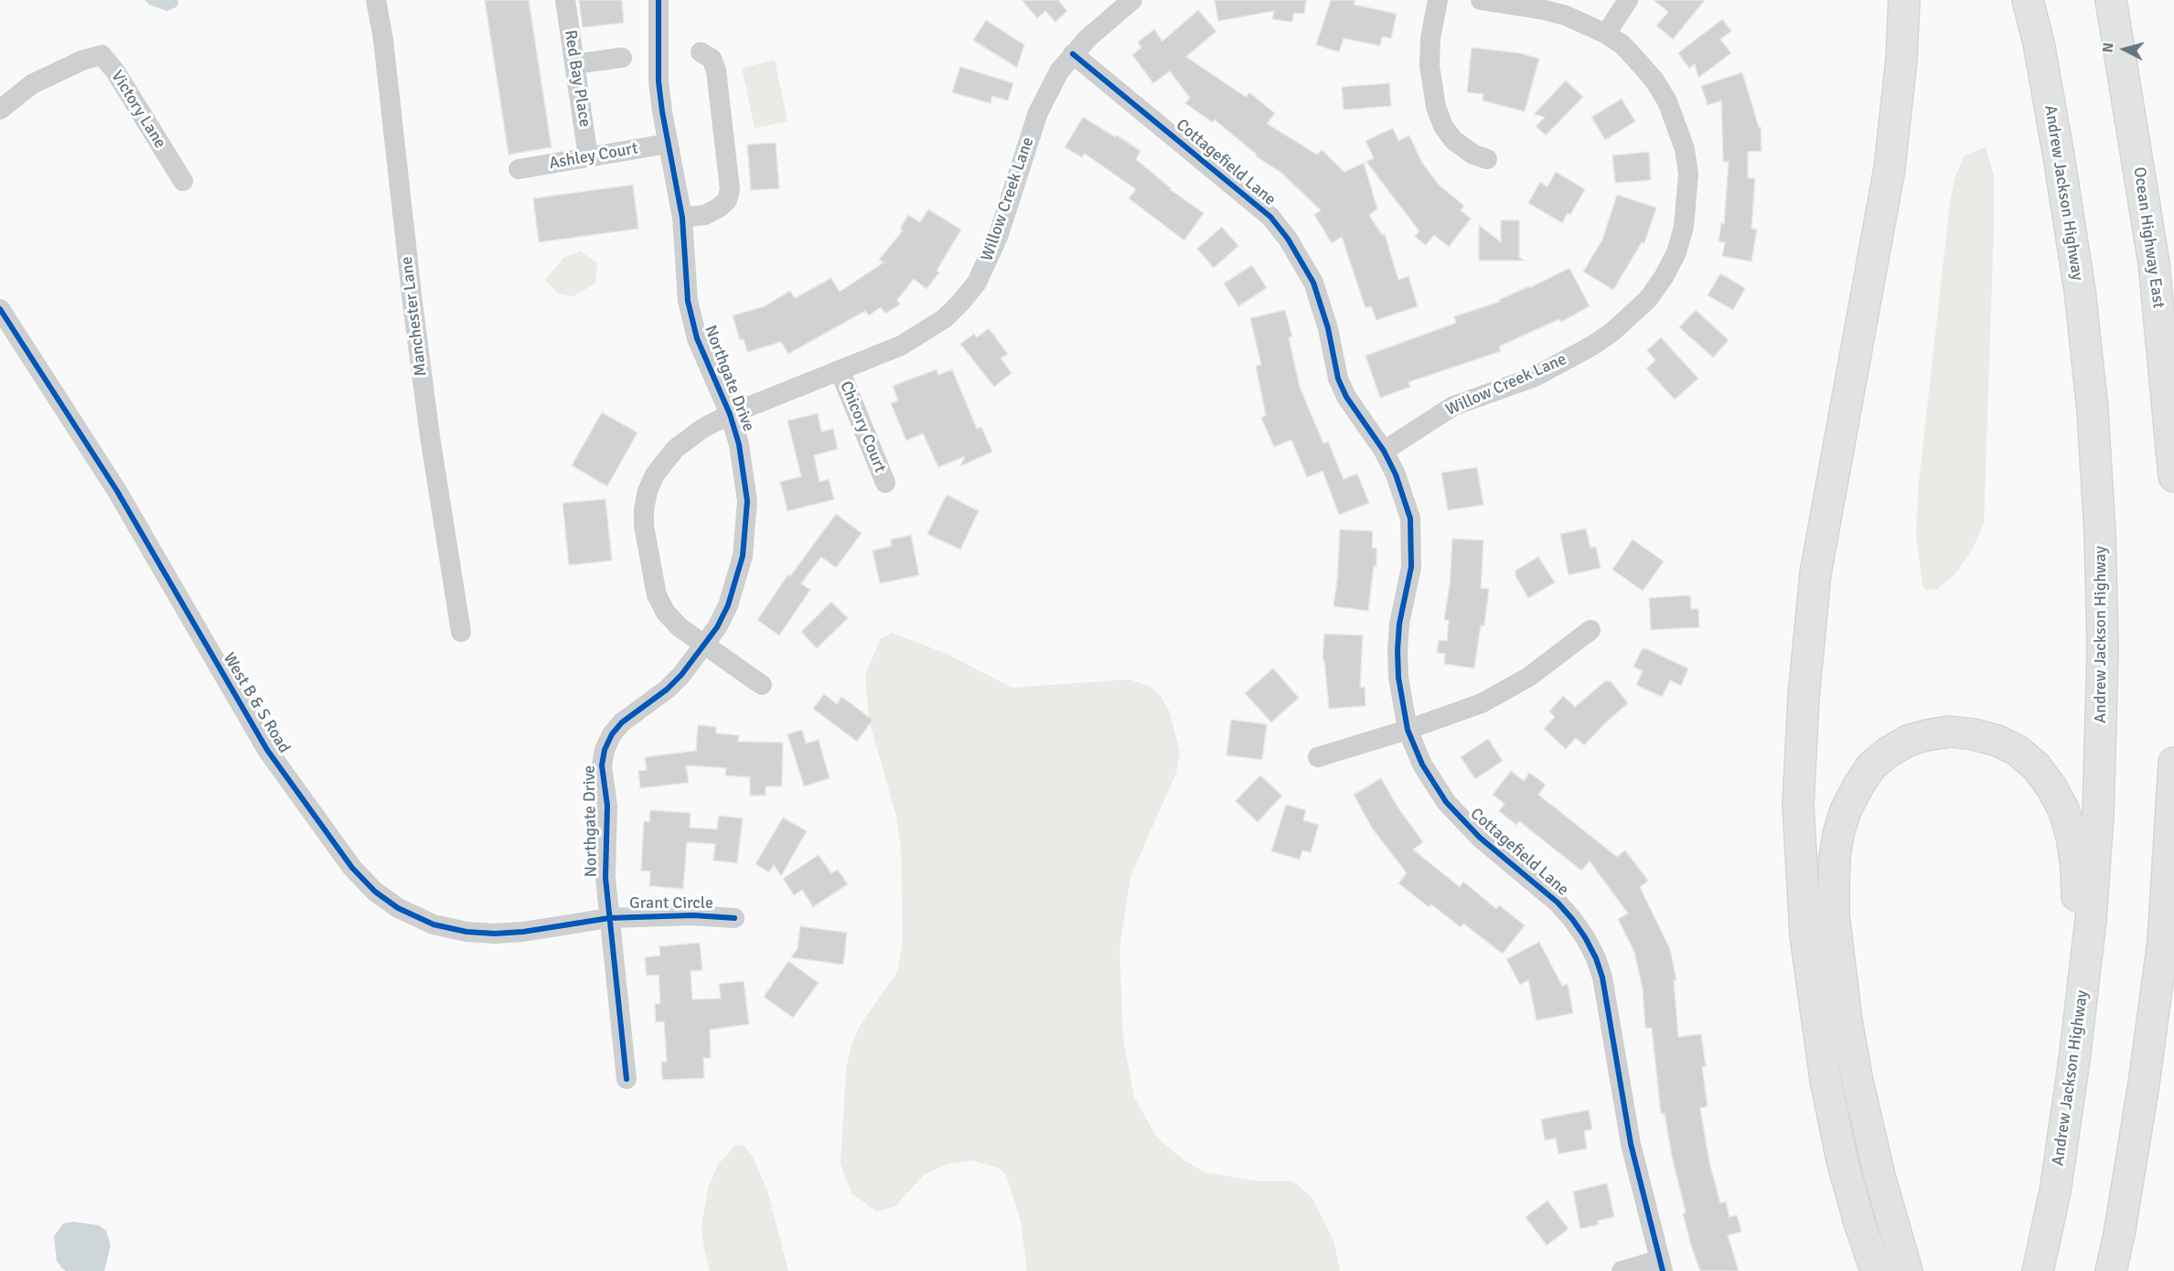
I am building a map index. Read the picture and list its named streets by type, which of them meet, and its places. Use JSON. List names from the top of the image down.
{
  "streets": {
    "highway": ["Andrew Jackson Highway", "Ocean Highway East"],
    "street": [
      "Red Bay Place",
      "Victory Lane",
      "Ashley Court",
      "Cottagefield Lane",
      "Willow Creek Lane",
      "Manchester Lane",
      "Northgate Drive",
      "Chicory Court",
      "West B & S Road",
      "Grant Circle"
    ]
  },
  "crossings": [
    ["Red Bay Place", "Ashley Court"],
    ["Ashley Court", "Northgate Drive"],
    ["Cottagefield Lane", "Willow Creek Lane"],
    ["Willow Creek Lane", "Northgate Drive"],
    ["Willow Creek Lane", "Chicory Court"],
    ["Northgate Drive", "West B & S Road"],
    ["Northgate Drive", "Grant Circle"],
    ["West B & S Road", "Grant Circle"]
  ],
  "north": "left"
}
